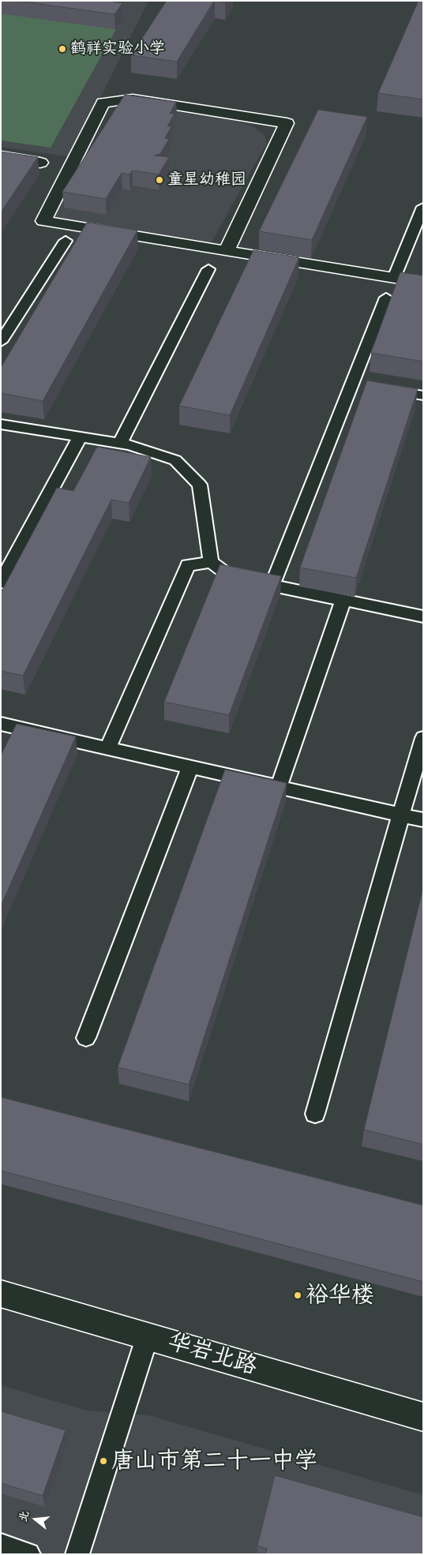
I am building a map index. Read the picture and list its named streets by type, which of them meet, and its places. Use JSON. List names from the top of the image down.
{
  "streets": {
    "street": ["华岩北路"]
  },
  "places": [
    "鹤祥实验小学",
    "童星幼稚园",
    "裕华楼",
    "唐山市第二十一中学"
  ],
  "north": "left"
}
